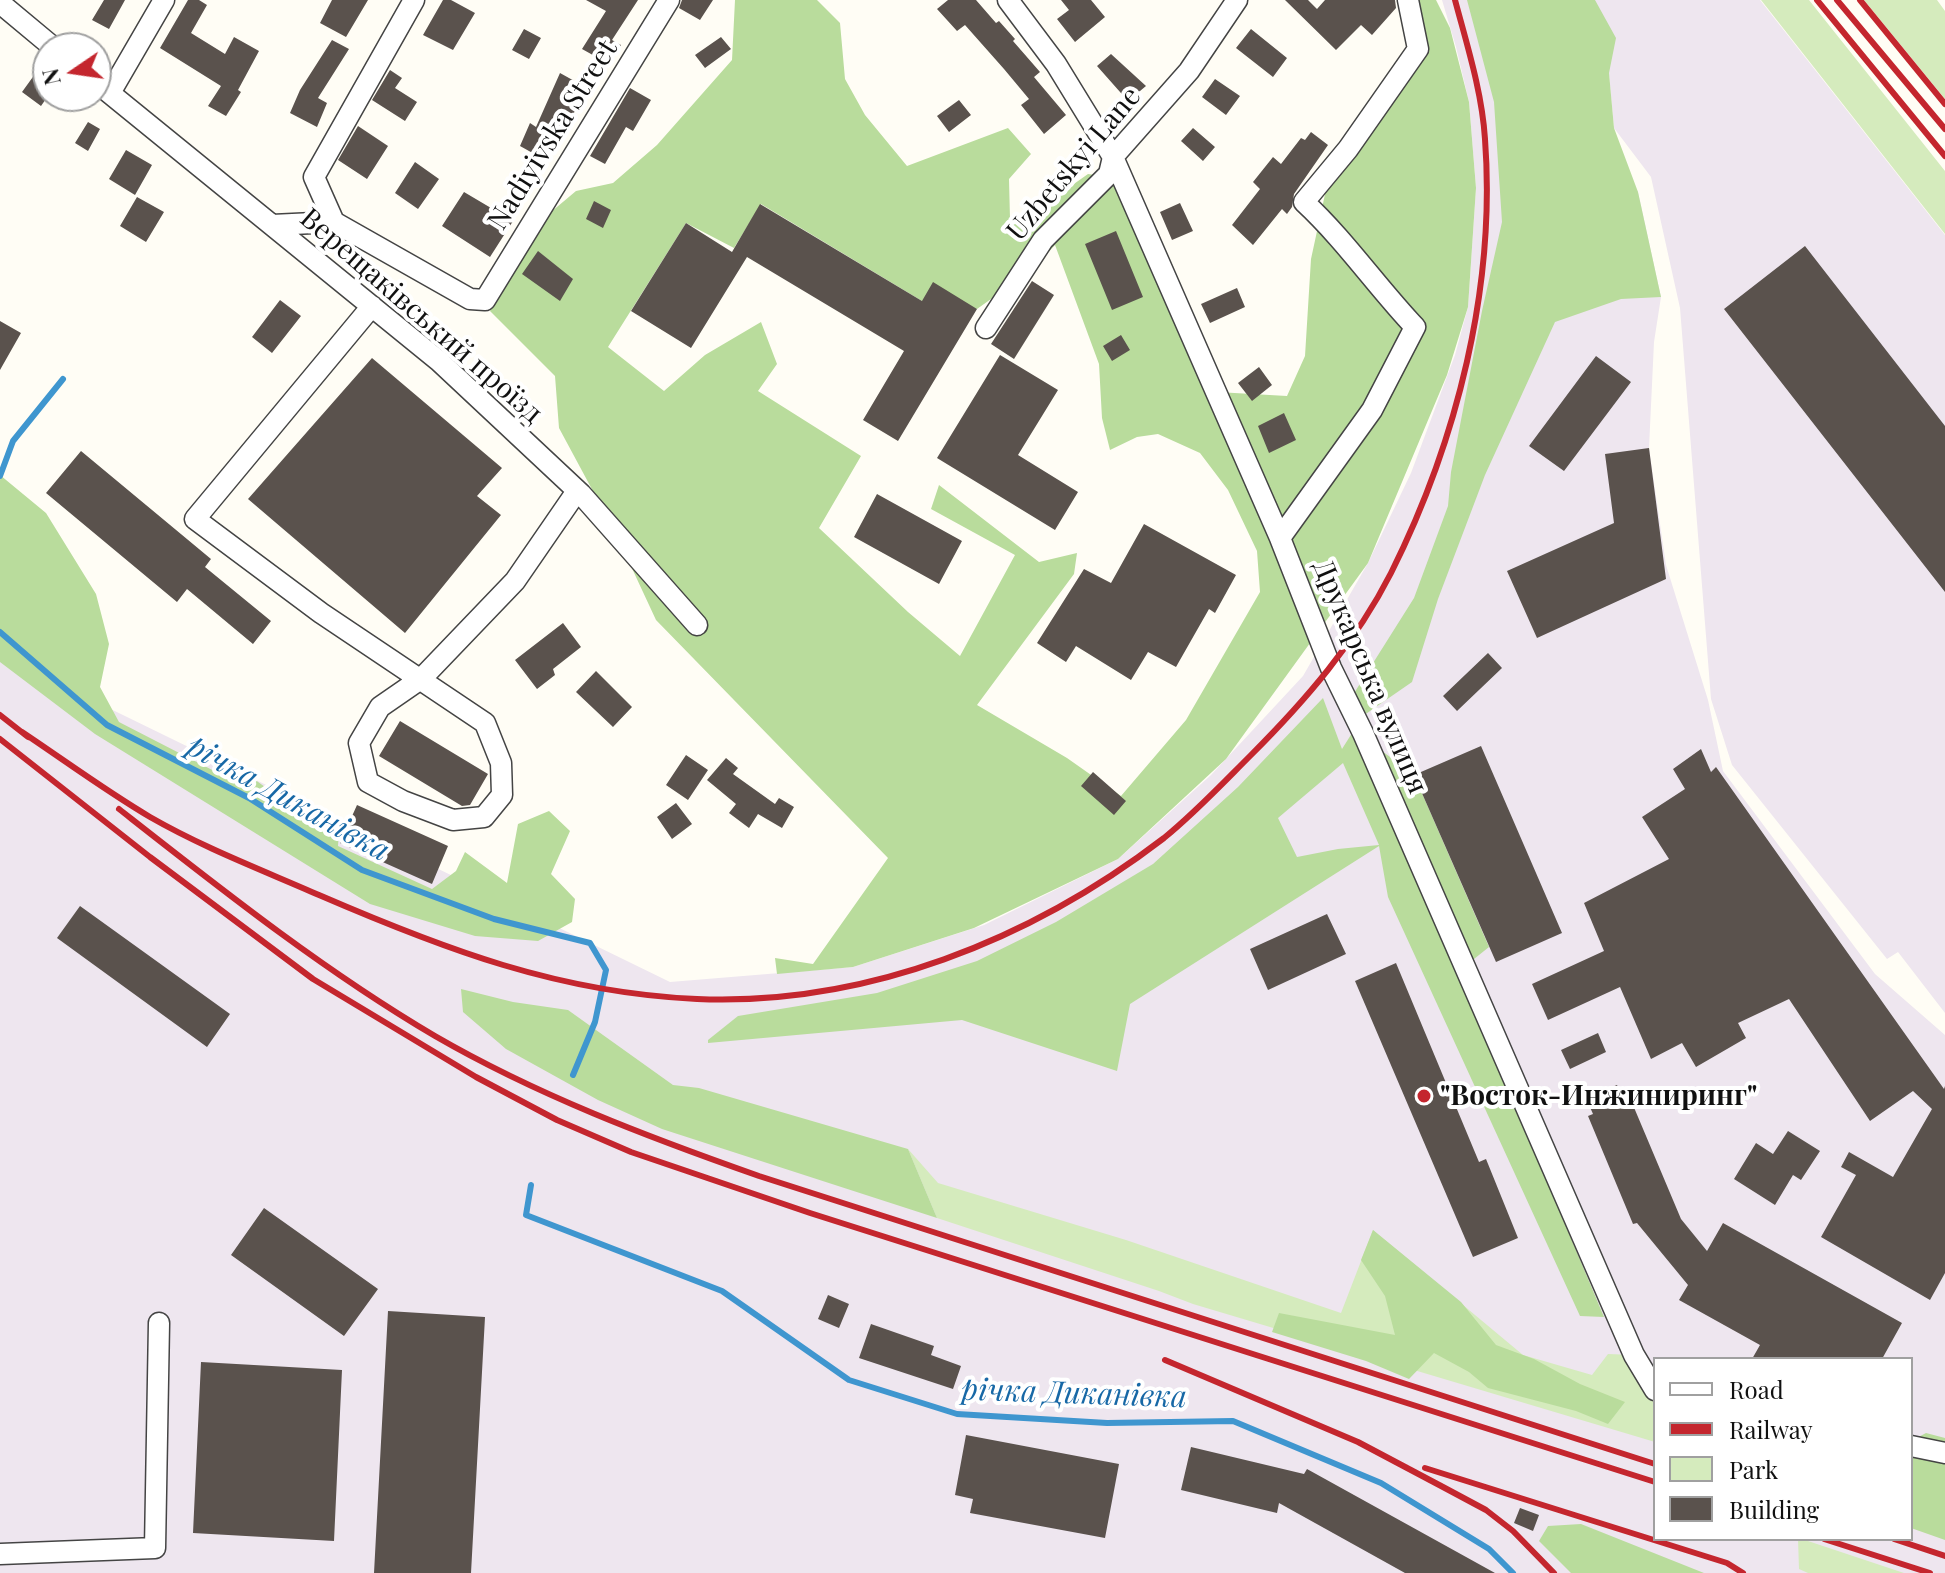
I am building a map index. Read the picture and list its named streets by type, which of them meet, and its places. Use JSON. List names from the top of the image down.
{
  "streets": {
    "street": [
      "Nadiyivska Street",
      "Uzbetskyi Lane",
      "Верещаківський проїзд",
      "Друкарська вулиця"
    ]
  },
  "crossings": [
    ["Nadiyivska Street", "Верещаківський проїзд"],
    ["Uzbetskyi Lane", "Друкарська вулиця"]
  ],
  "water": ["річка Диканівка"],
  "places": ["\"Восток-Инжиниринг\""],
  "legend": [
    "Road",
    "Railway",
    "Park",
    "Building"
  ],
  "north": "left"
}
